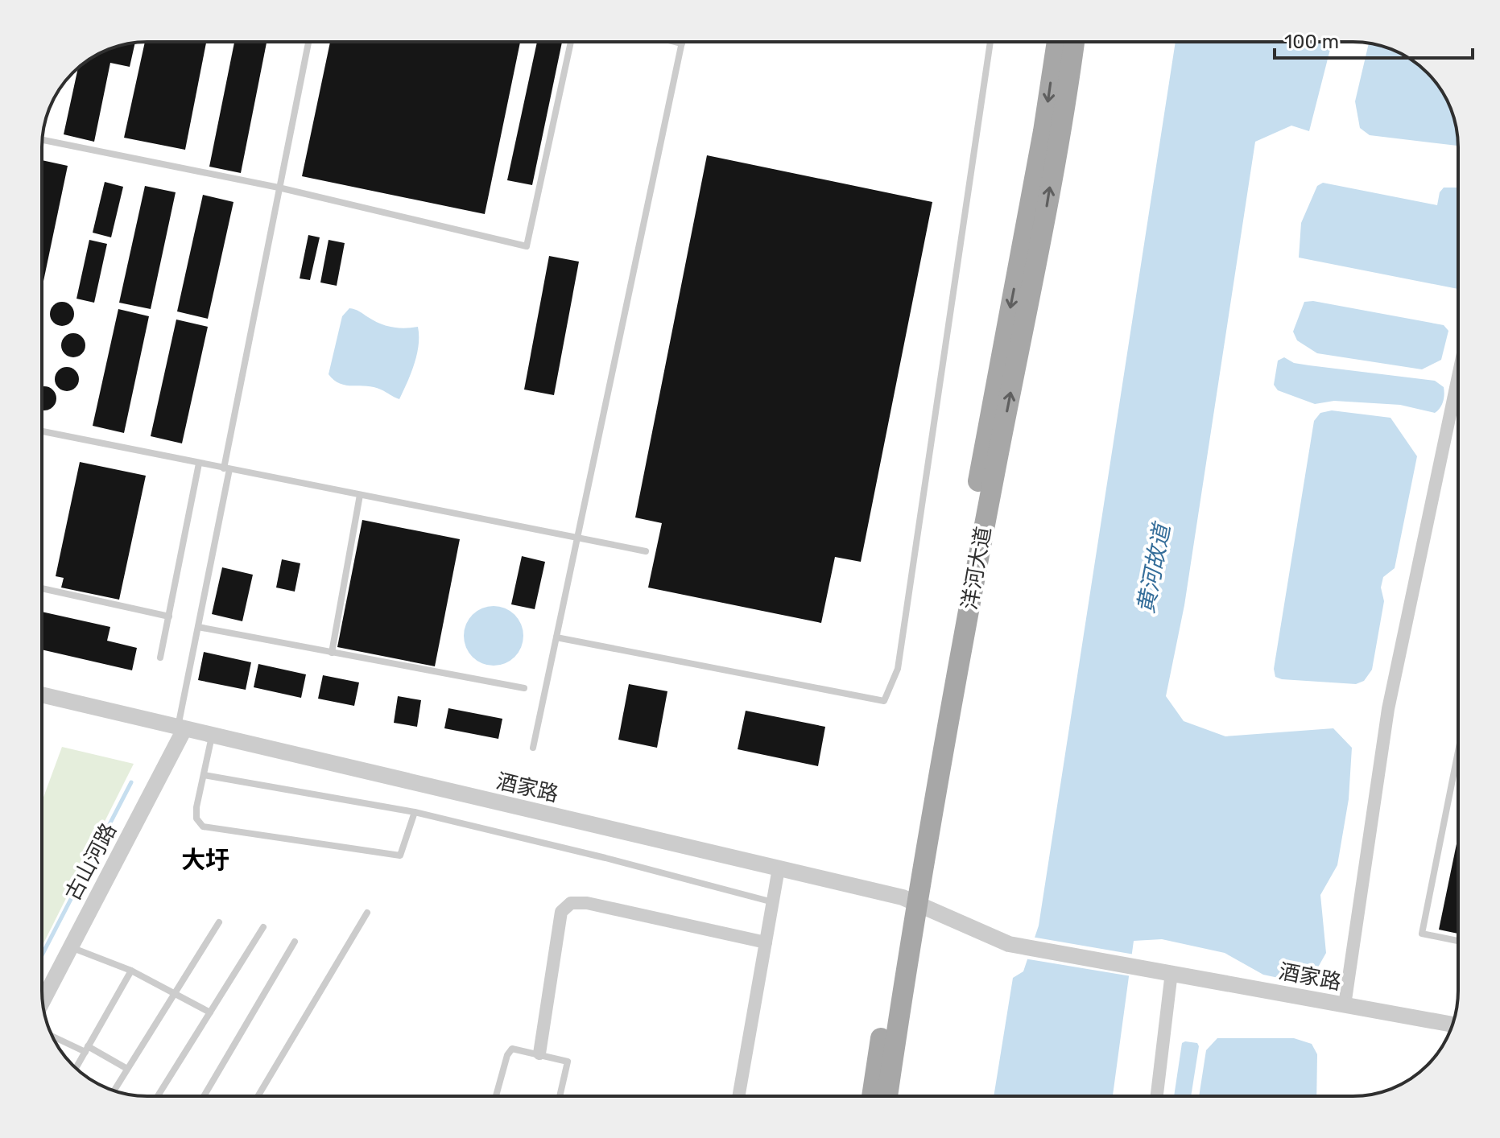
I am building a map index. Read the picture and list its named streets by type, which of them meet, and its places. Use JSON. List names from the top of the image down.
{
  "streets": {
    "main road": ["洋河大道"],
    "street": ["酒家路", "古山河路"]
  },
  "crossings": [
    ["洋河大道", "酒家路"],
    ["酒家路", "古山河路"]
  ],
  "districts": ["大圩"],
  "water": ["黄河故道"],
  "scale_bar": "100 m"
}
